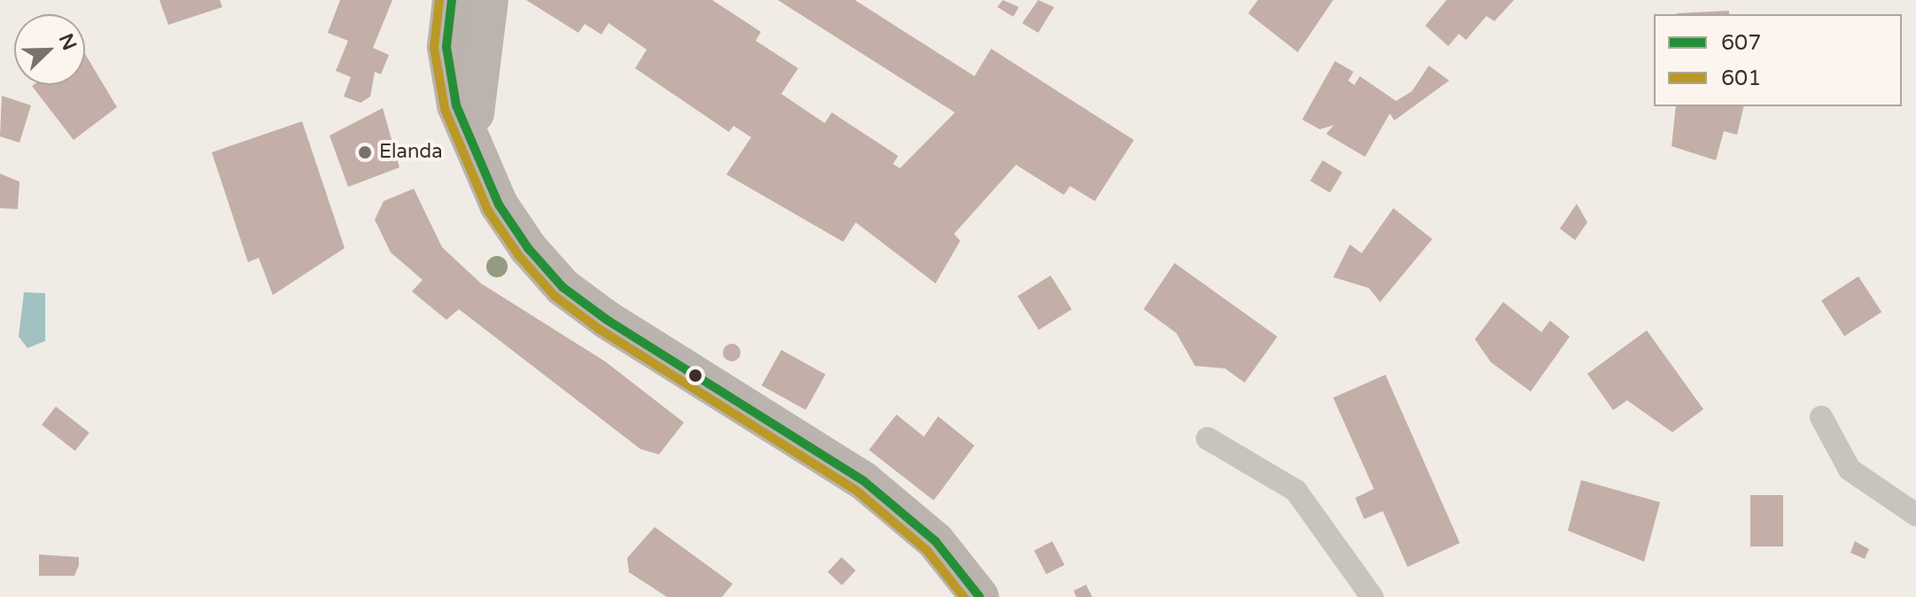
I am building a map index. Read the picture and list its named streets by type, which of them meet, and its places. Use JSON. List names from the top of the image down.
{
  "places": ["Elanda"],
  "lines": ["transit line 607", "transit line 601"],
  "legend": ["607", "601"],
  "north": "top right"
}
